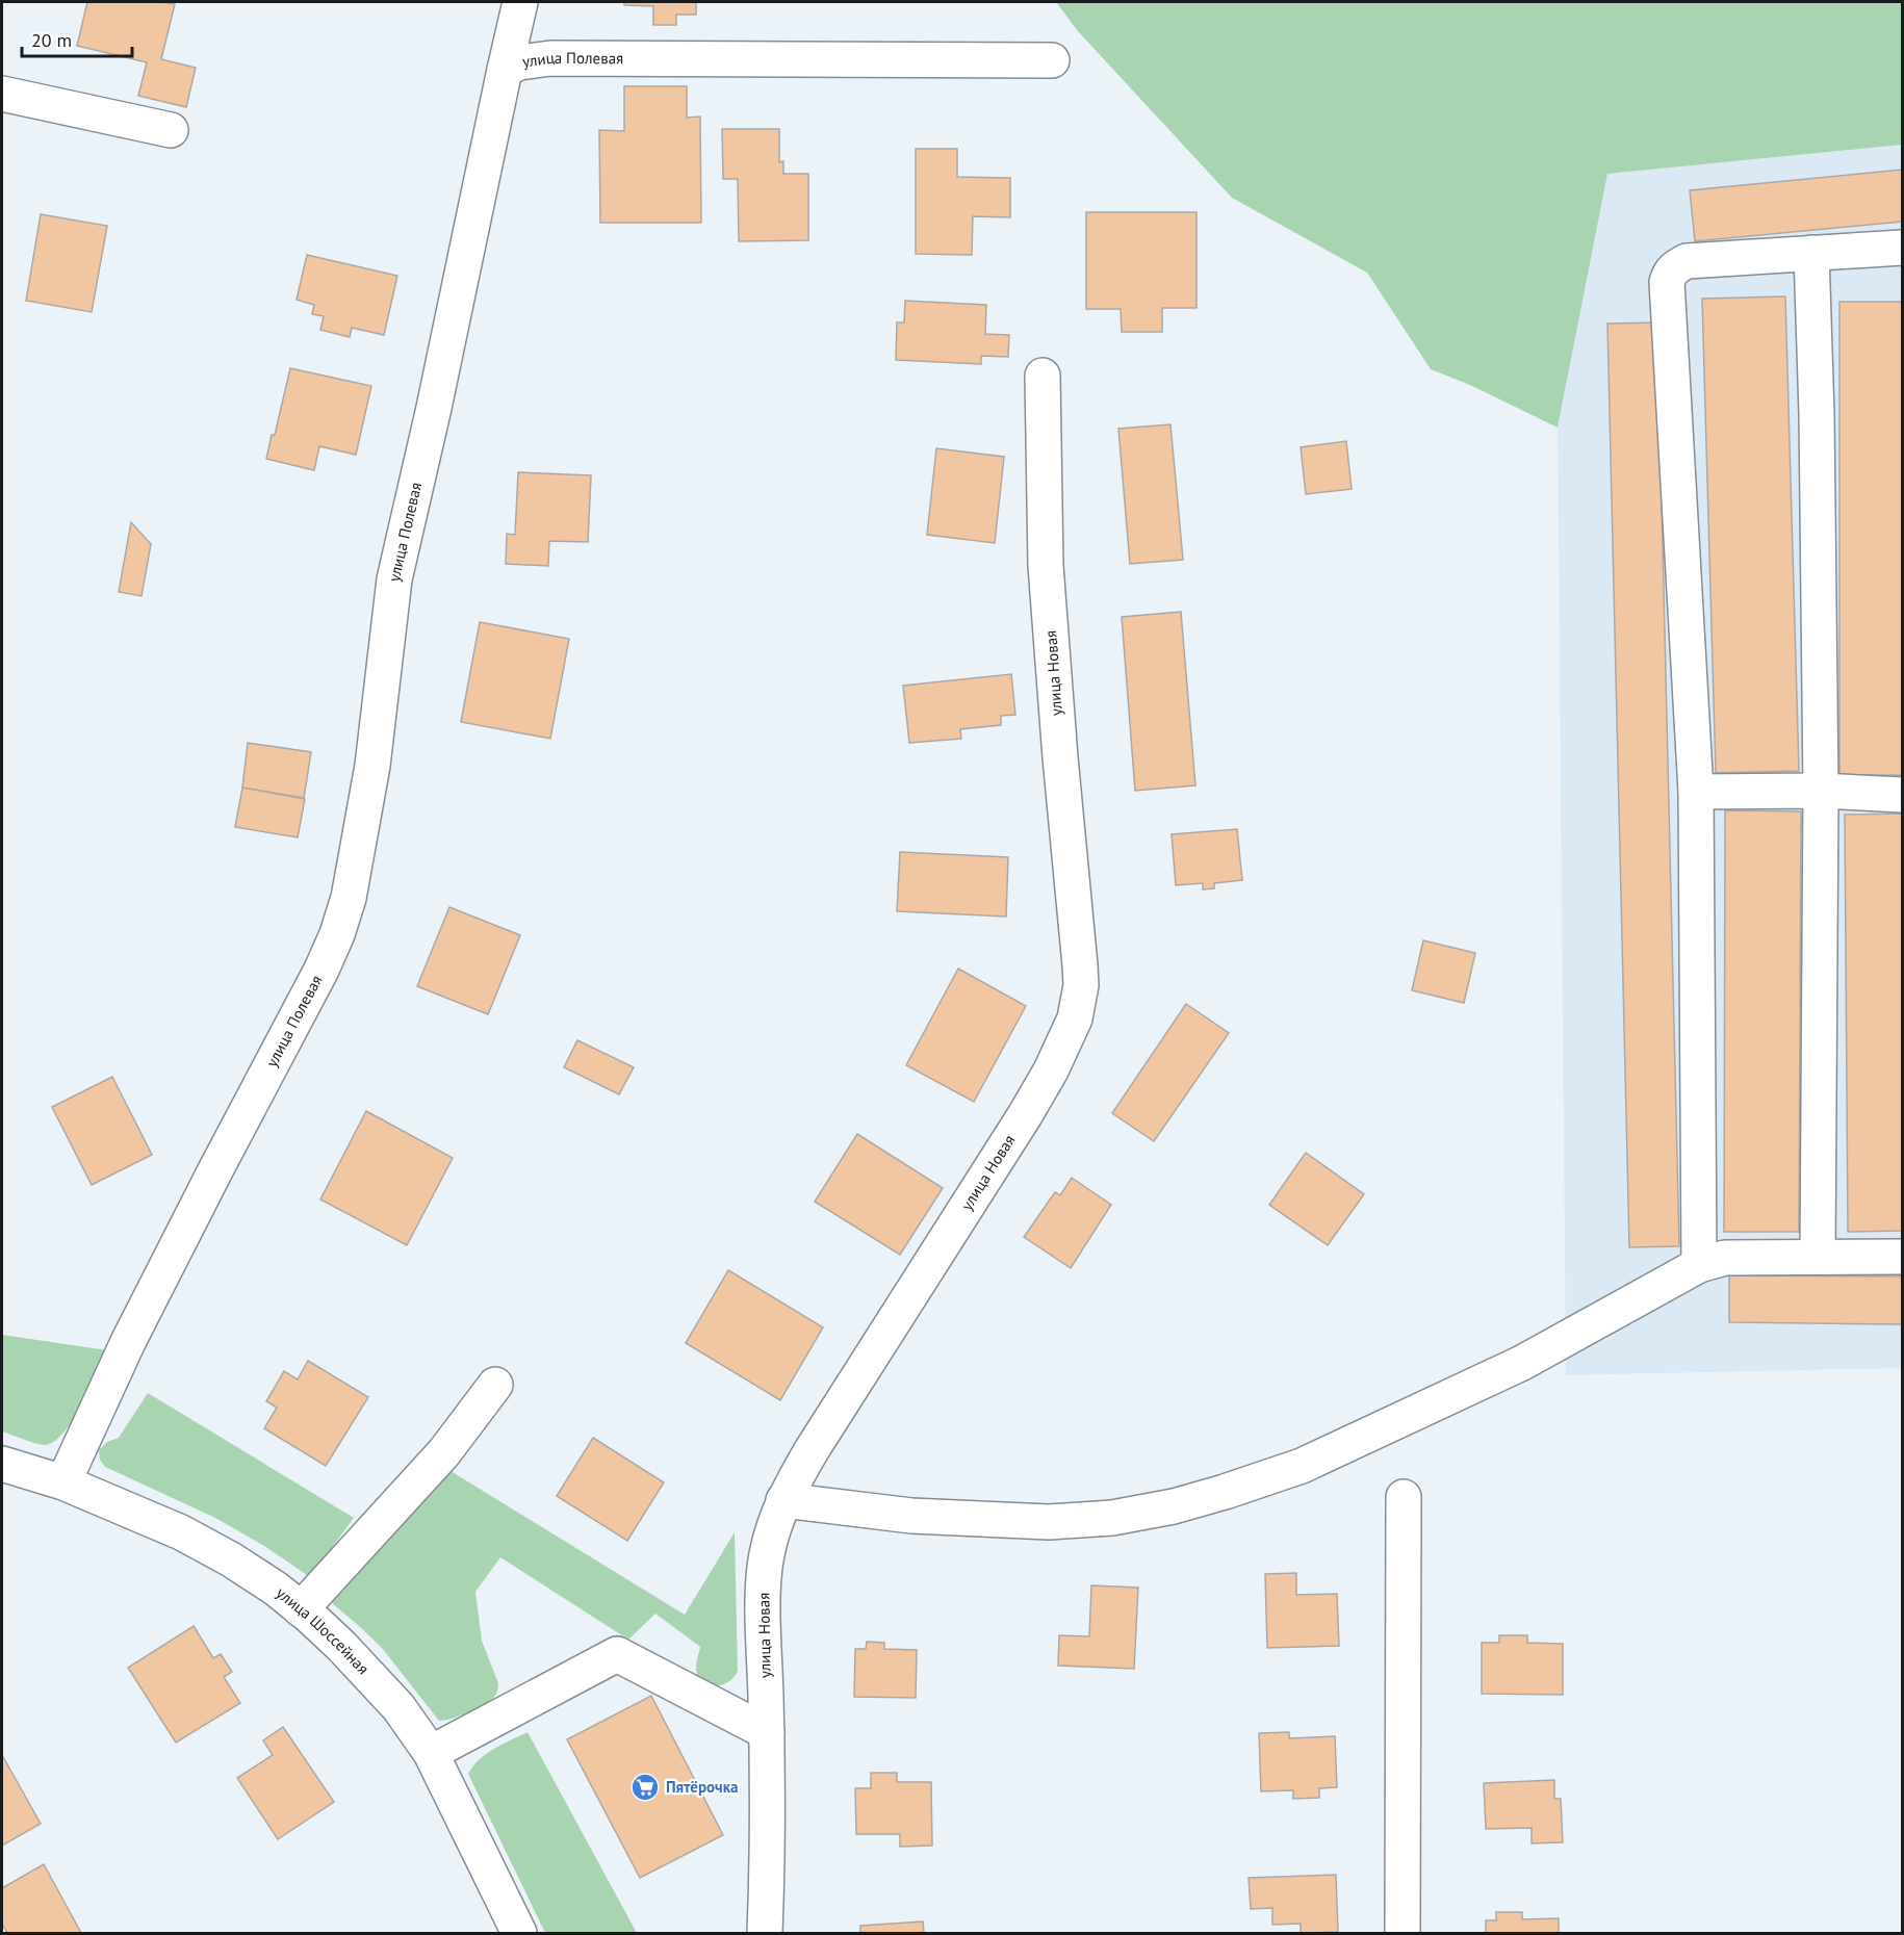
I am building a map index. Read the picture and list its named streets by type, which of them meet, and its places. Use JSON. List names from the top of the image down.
{
  "streets": {
    "street": ["улица Полевая", "улица Новая", "улица Шоссейная"]
  },
  "crossings": [
    ["улица Полевая", "улица Шоссейная"]
  ],
  "places": {
    "supermarket": ["Пятёрочка"]
  },
  "scale_bar": "20 m"
}
